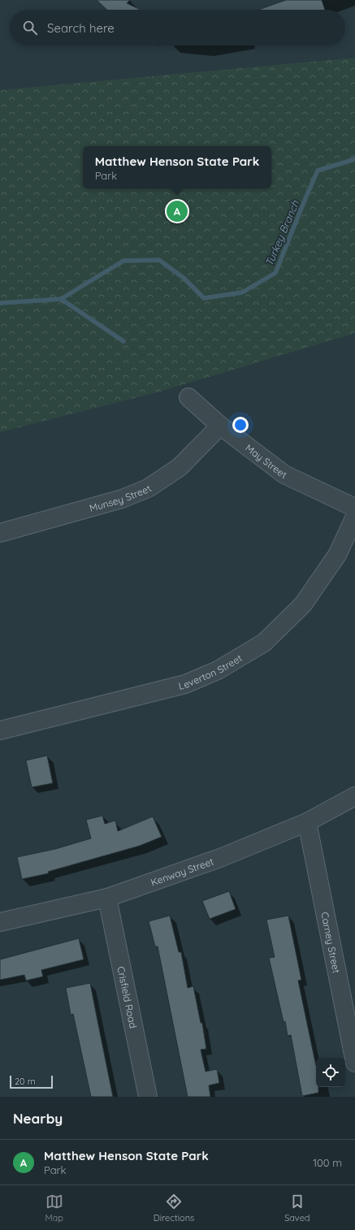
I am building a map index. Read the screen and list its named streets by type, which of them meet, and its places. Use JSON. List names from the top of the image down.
{
  "streets": {
    "street": [
      "May Street",
      "Munsey Street",
      "Leverton Street",
      "Kenway Street",
      "Carney Street",
      "Crisfield Road"
    ]
  },
  "crossings": [
    ["May Street", "Munsey Street"],
    ["Kenway Street", "Carney Street"],
    ["Kenway Street", "Crisfield Road"]
  ],
  "water": ["Turkey Branch"],
  "scale_bar": "20 m",
  "page": {
    "search": "Search here",
    "popup": ["Matthew Henson State Park", "Park"],
    "pins": "A",
    "scale": "20 m",
    "heading": "Nearby",
    "list": [
      {
        "mark": "A",
        "name": "Matthew Henson State Park",
        "note": "Park",
        "value": "100 m"
      }
    ],
    "nav": ["Map", "Directions", "Saved"]
  }
}
